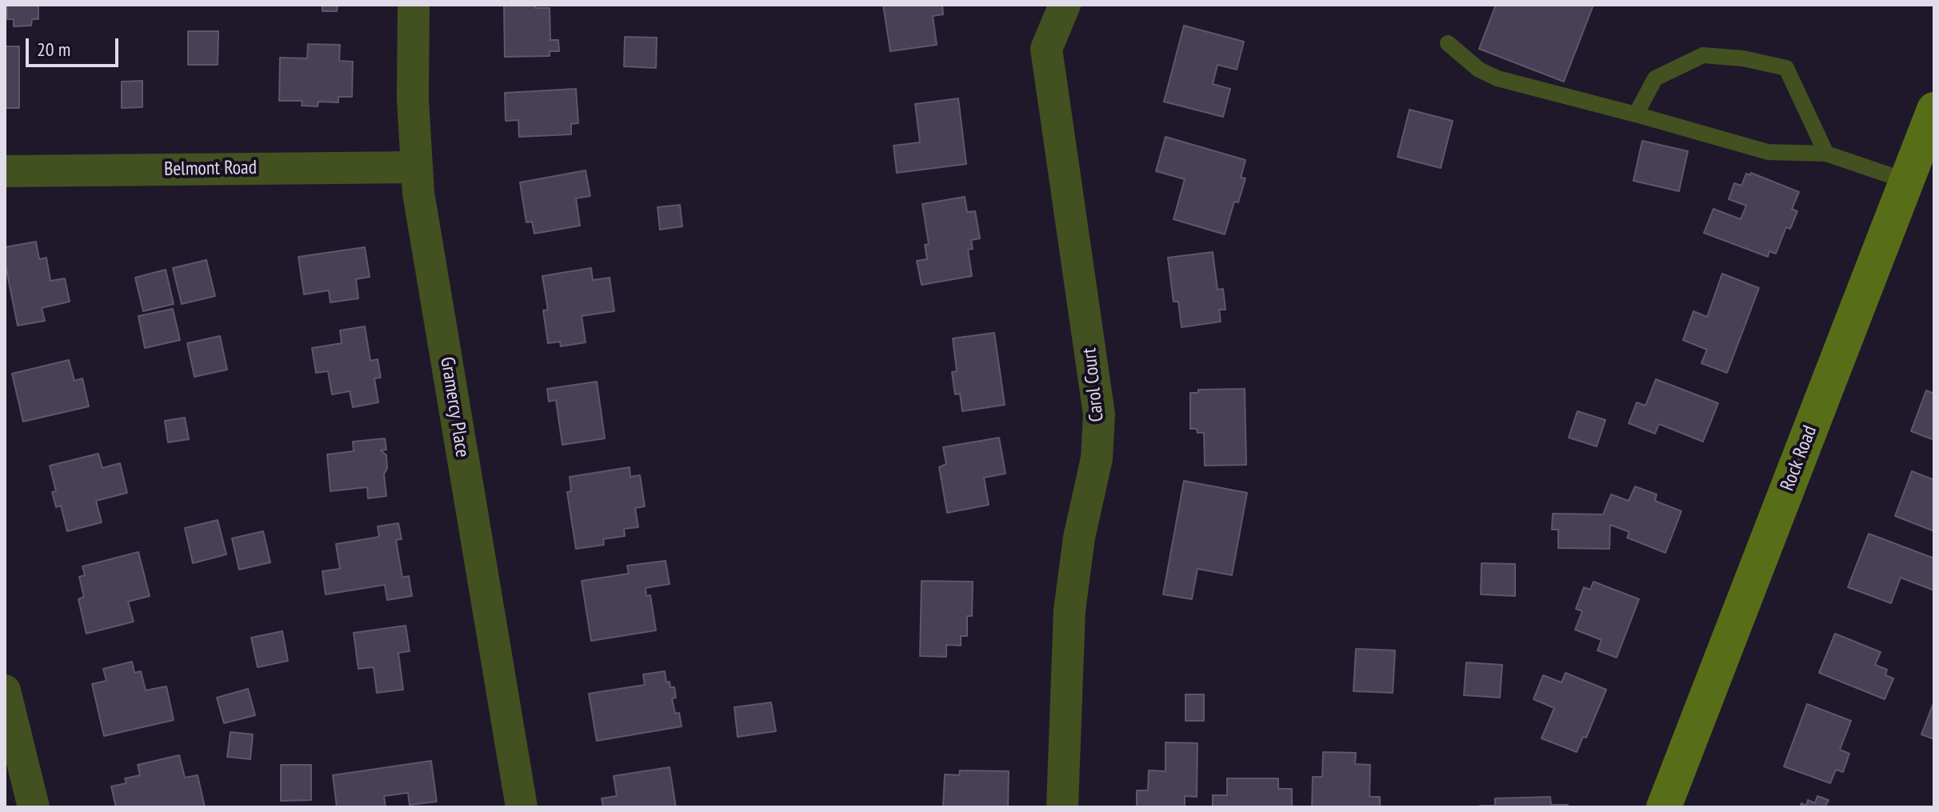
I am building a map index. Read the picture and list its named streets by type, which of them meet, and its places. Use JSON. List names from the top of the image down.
{
  "streets": {
    "street": [
      "Belmont Road",
      "Carol Court",
      "Gramercy Place",
      "Rock Road"
    ]
  },
  "crossings": [
    ["Belmont Road", "Gramercy Place"]
  ],
  "scale_bar": "20 m"
}
